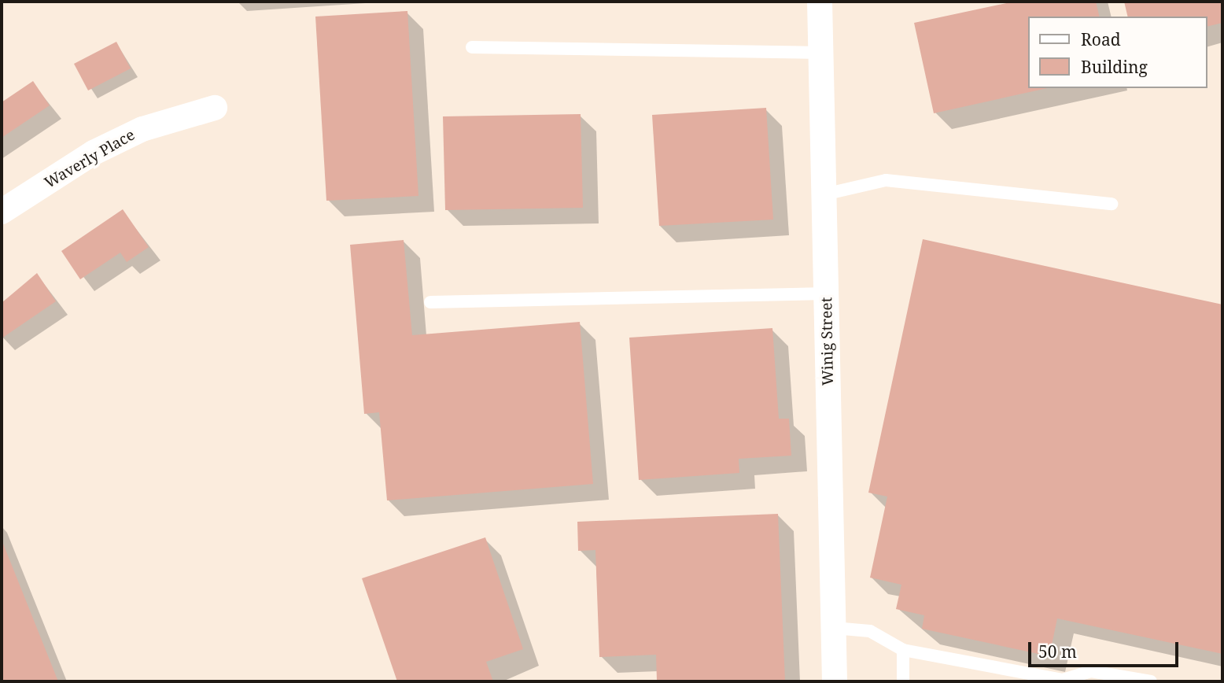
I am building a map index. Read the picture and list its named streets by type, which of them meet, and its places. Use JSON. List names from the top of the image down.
{
  "streets": {
    "street": ["Waverly Place", "Winig Street"]
  },
  "legend": ["Road", "Building"],
  "scale_bar": "50 m"
}
